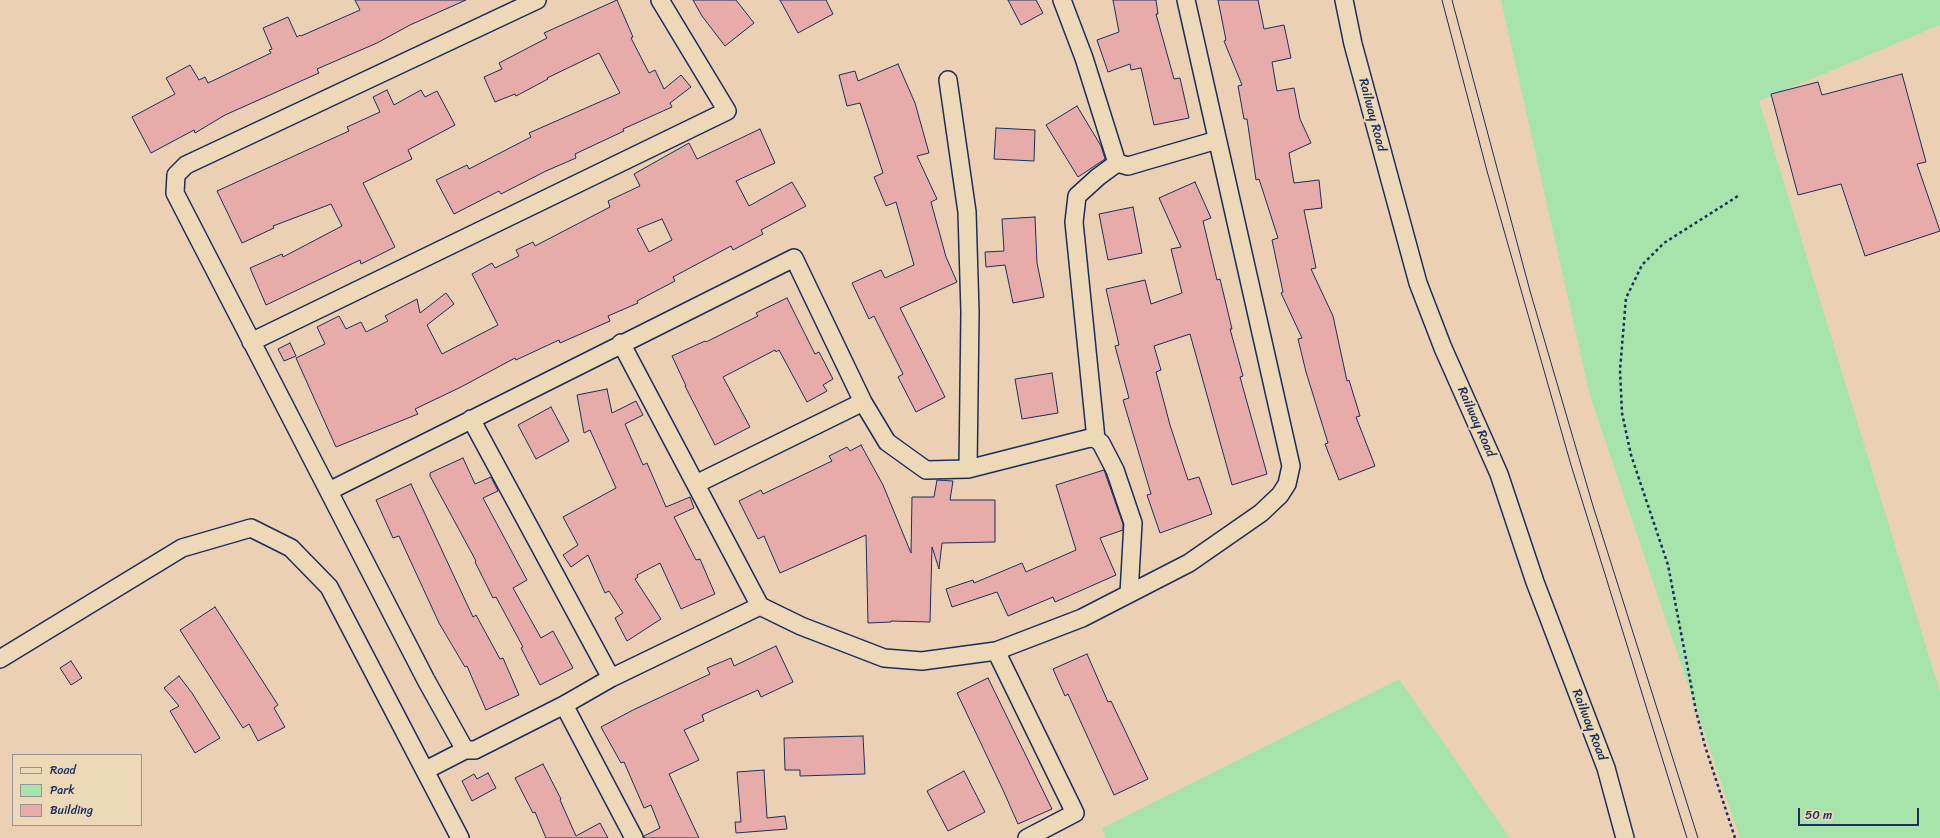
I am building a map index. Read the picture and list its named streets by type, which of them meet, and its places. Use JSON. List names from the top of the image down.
{
  "streets": {
    "street": ["Railway Road"]
  },
  "legend": ["Road", "Park", "Building"],
  "scale_bar": "50 m"
}
